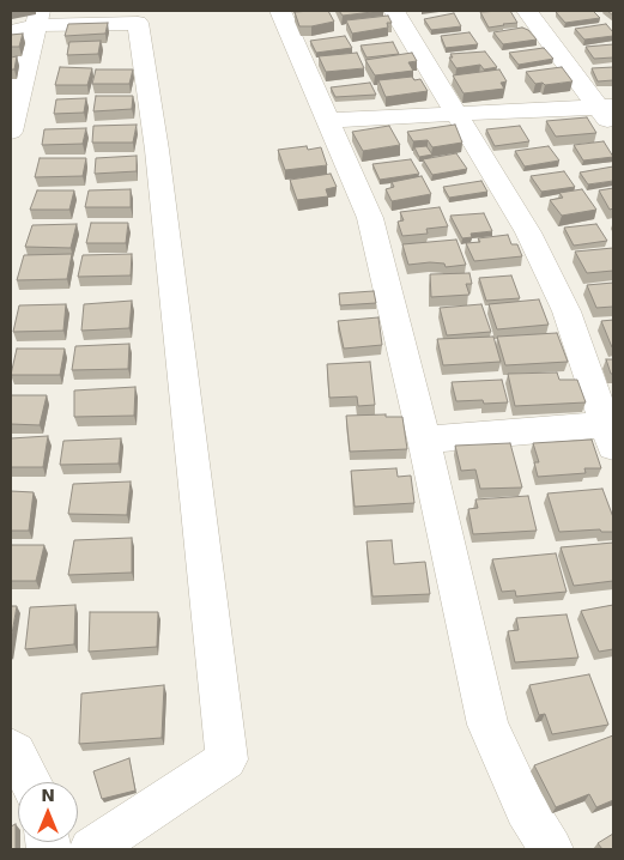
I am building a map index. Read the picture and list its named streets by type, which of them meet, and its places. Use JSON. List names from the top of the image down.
{
  "north": "top"
}
